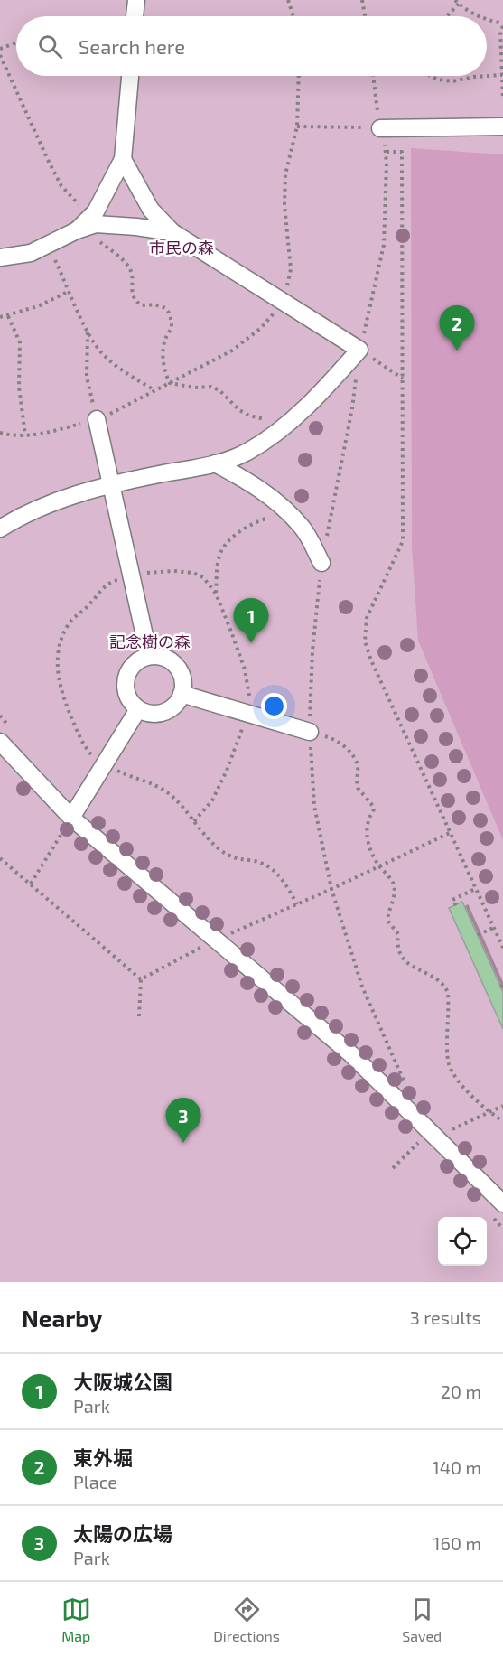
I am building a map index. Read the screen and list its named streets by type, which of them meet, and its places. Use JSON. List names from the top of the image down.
{
  "parks": ["市民の森", "記念樹の森"],
  "page": {
    "search": "Search here",
    "pins": ["2", "1", "3"],
    "heading": ["Nearby", "3 results"],
    "list": [
      {
        "mark": "1",
        "name": "大阪城公園",
        "note": "Park",
        "value": "20 m"
      },
      {
        "mark": "2",
        "name": "東外堀",
        "note": "Place",
        "value": "140 m"
      },
      {
        "mark": "3",
        "name": "太陽の広場",
        "note": "Park",
        "value": "160 m"
      }
    ],
    "nav": ["Map", "Directions", "Saved"]
  }
}
